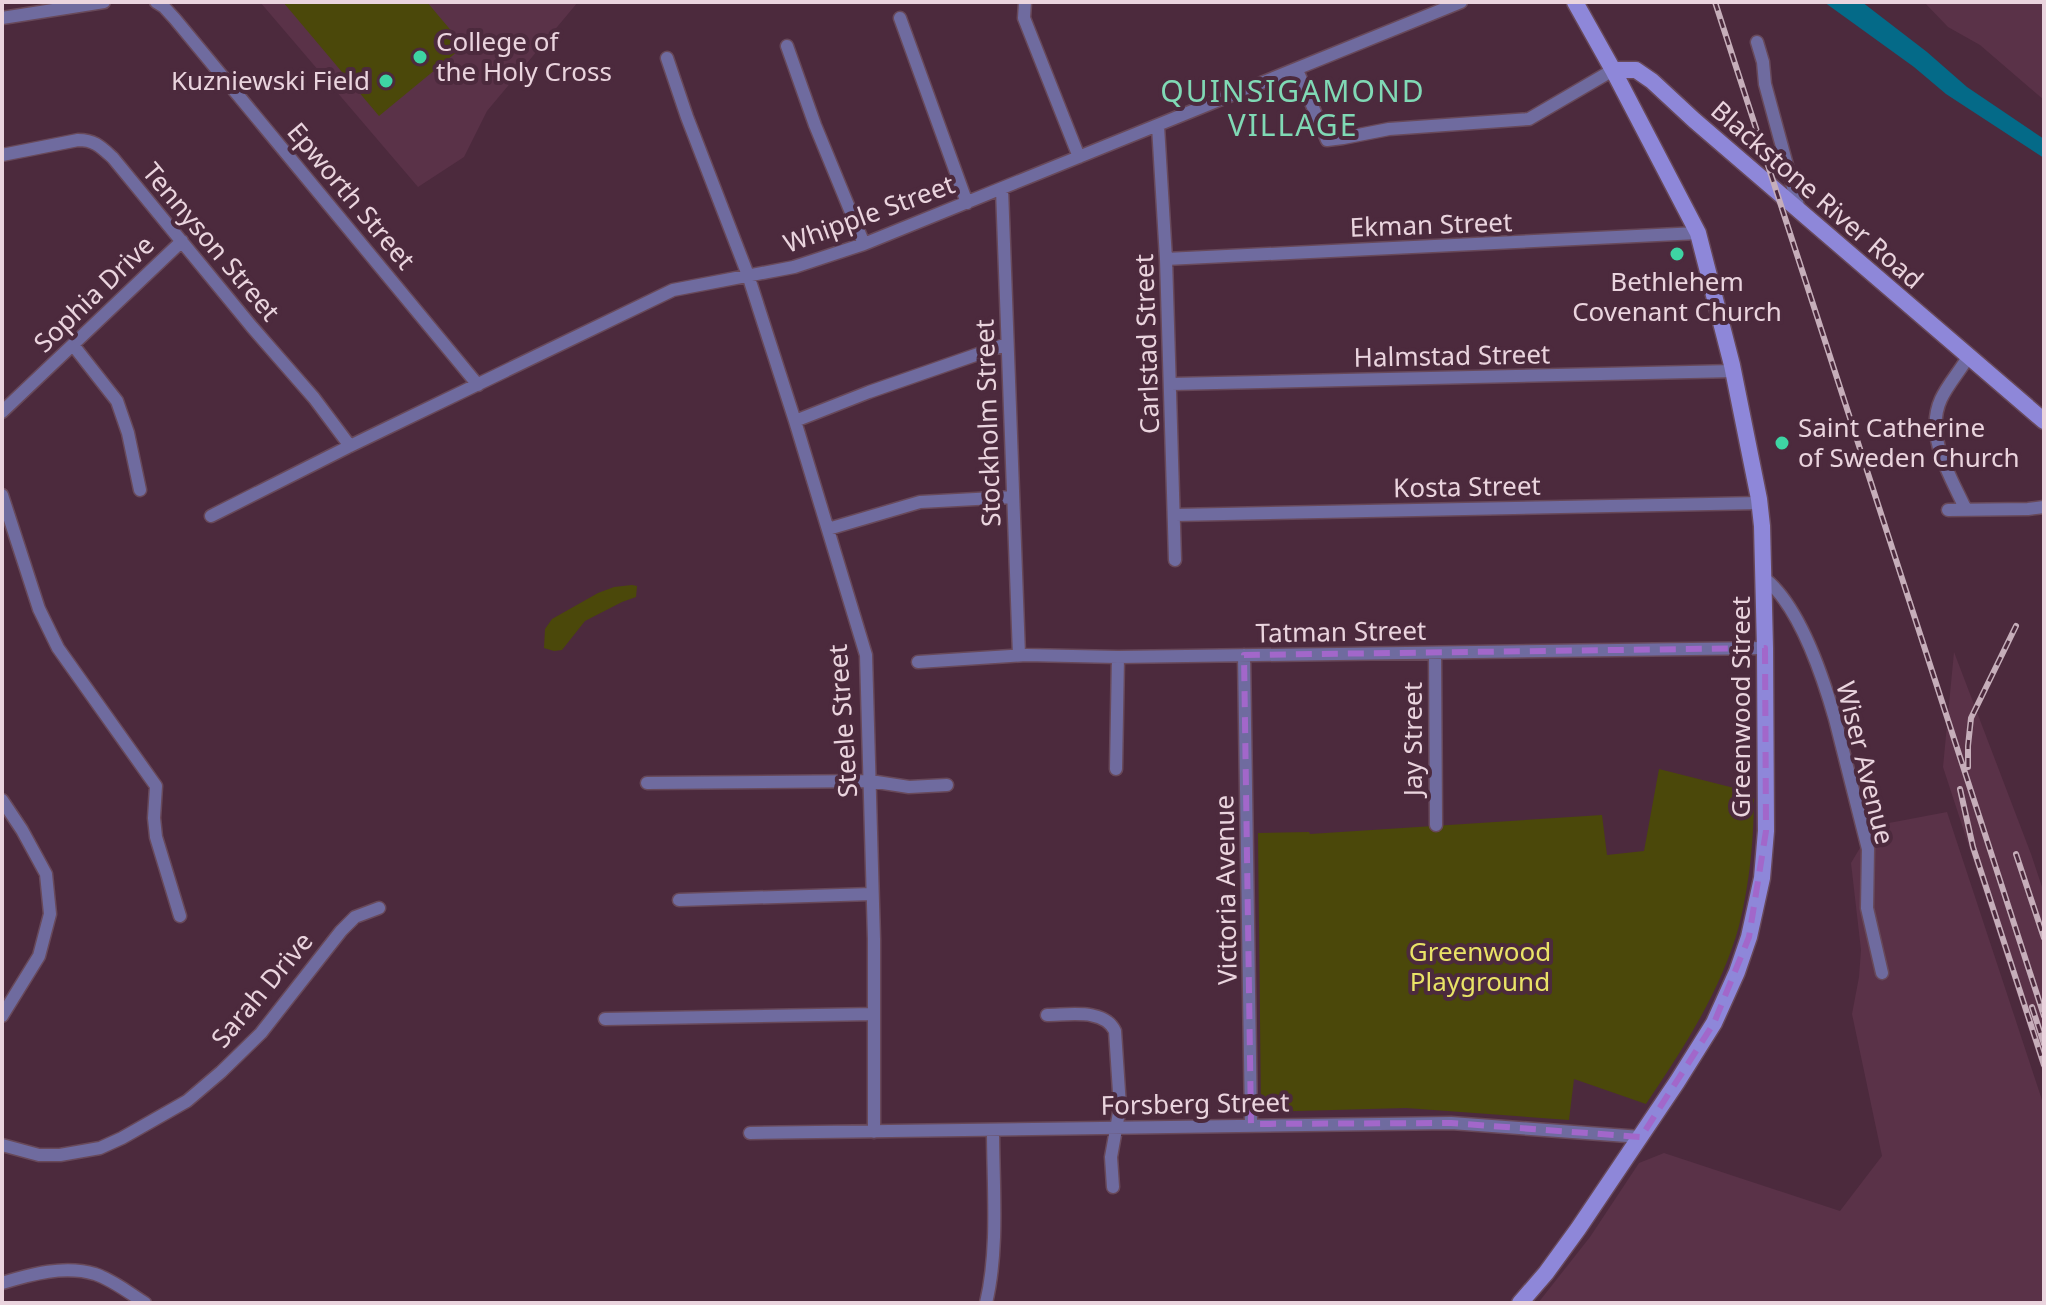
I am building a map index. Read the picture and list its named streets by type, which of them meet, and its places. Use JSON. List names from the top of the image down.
{
  "streets": {
    "main road": ["Blackstone River Road", "Greenwood Street"],
    "street": [
      "Epworth Street",
      "Whipple Street",
      "Ekman Street",
      "Tennyson Street",
      "Sophia Drive",
      "Carlstad Street",
      "Halmstad Street",
      "Stockholm Street",
      "Kosta Street",
      "Tatman Street",
      "Steele Street",
      "Jay Street",
      "Wiser Avenue",
      "Victoria Avenue",
      "Sarah Drive",
      "Forsberg Street"
    ]
  },
  "crossings": [
    ["Blackstone River Road", "Greenwood Street"],
    ["Epworth Street", "Whipple Street"],
    ["Whipple Street", "Tennyson Street"],
    ["Whipple Street", "Carlstad Street"],
    ["Whipple Street", "Stockholm Street"],
    ["Whipple Street", "Steele Street"],
    ["Ekman Street", "Carlstad Street"],
    ["Ekman Street", "Greenwood Street"],
    ["Tennyson Street", "Sophia Drive"],
    ["Carlstad Street", "Halmstad Street"],
    ["Carlstad Street", "Kosta Street"],
    ["Halmstad Street", "Greenwood Street"],
    ["Stockholm Street", "Tatman Street"],
    ["Kosta Street", "Greenwood Street"],
    ["Tatman Street", "Greenwood Street"],
    ["Tatman Street", "Jay Street"],
    ["Tatman Street", "Victoria Avenue"],
    ["Greenwood Street", "Wiser Avenue"],
    ["Greenwood Street", "Forsberg Street"],
    ["Steele Street", "Forsberg Street"],
    ["Victoria Avenue", "Forsberg Street"]
  ],
  "districts": ["QUINSIGAMOND VILLAGE"],
  "parks": ["Greenwood Playground"],
  "places": [
    "College of the Holy Cross",
    "Kuzniewski Field",
    "Bethlehem Covenant Church",
    "Saint Catherine of Sweden Church"
  ]
}
